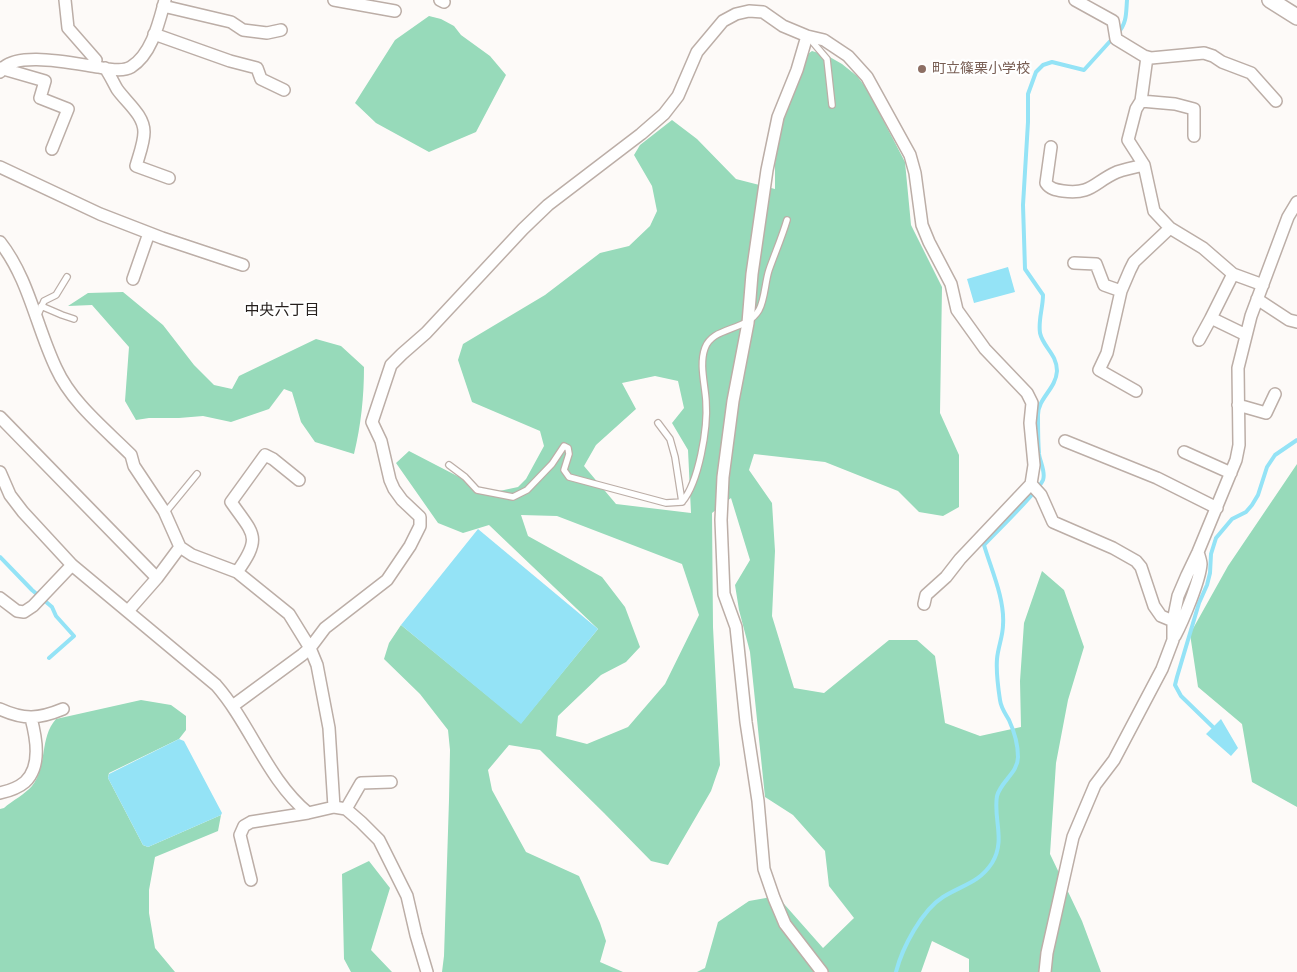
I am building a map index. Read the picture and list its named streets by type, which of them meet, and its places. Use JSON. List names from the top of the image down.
{
  "districts": ["中央六丁目"],
  "places": ["町立篠栗小学校"]
}
